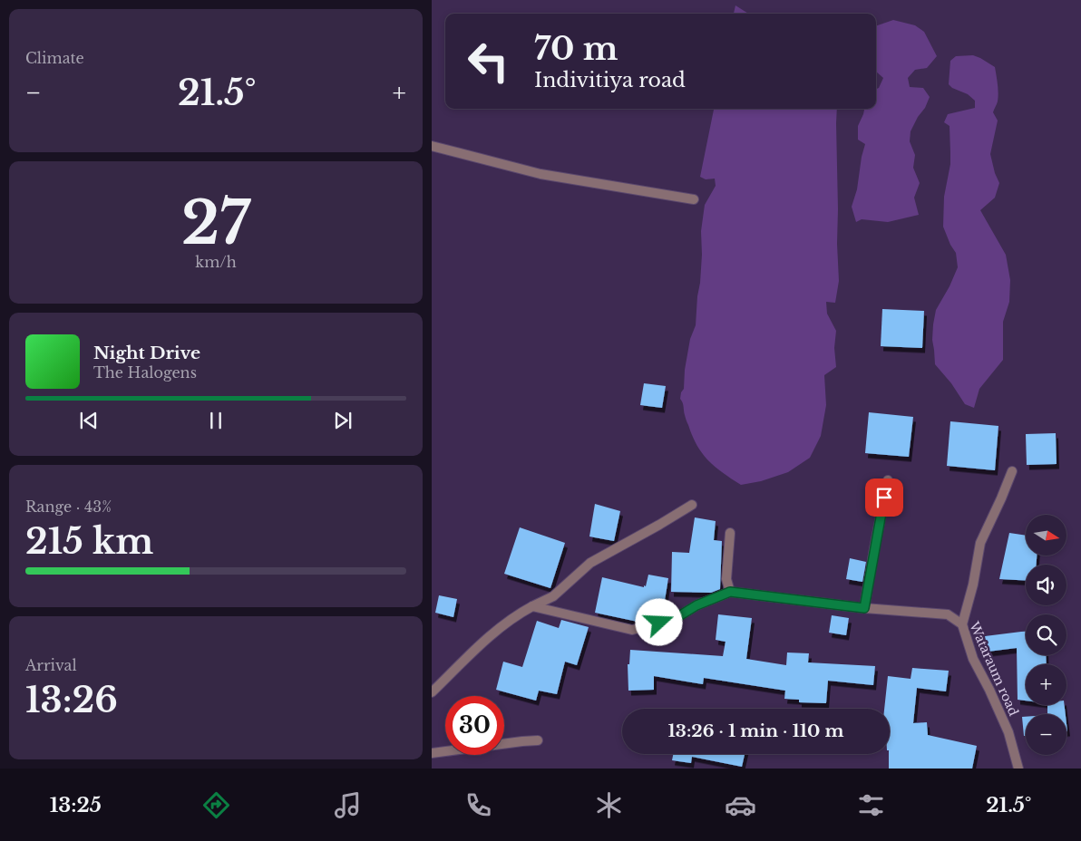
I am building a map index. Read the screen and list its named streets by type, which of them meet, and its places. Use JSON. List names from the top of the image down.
{
  "streets": {
    "street": ["Wataraum road"]
  },
  "north": "right",
  "page": {
    "tile": [
      "Climate",
      ["27", "km/h"],
      ["Range · 43%", "215 km"],
      ["Arrival", "13:26"]
    ],
    "turn": ["70 m", "Indivitiya road"],
    "heat": ["−", "21.5°", "+"],
    "song": ["Night Drive", "The Halogens"],
    "map_buttons": ["+", "−"],
    "limit": "30",
    "trip": "13:26 · 1 min · 110 m",
    "tabs": ["13:25", "21.5°"]
  }
}
